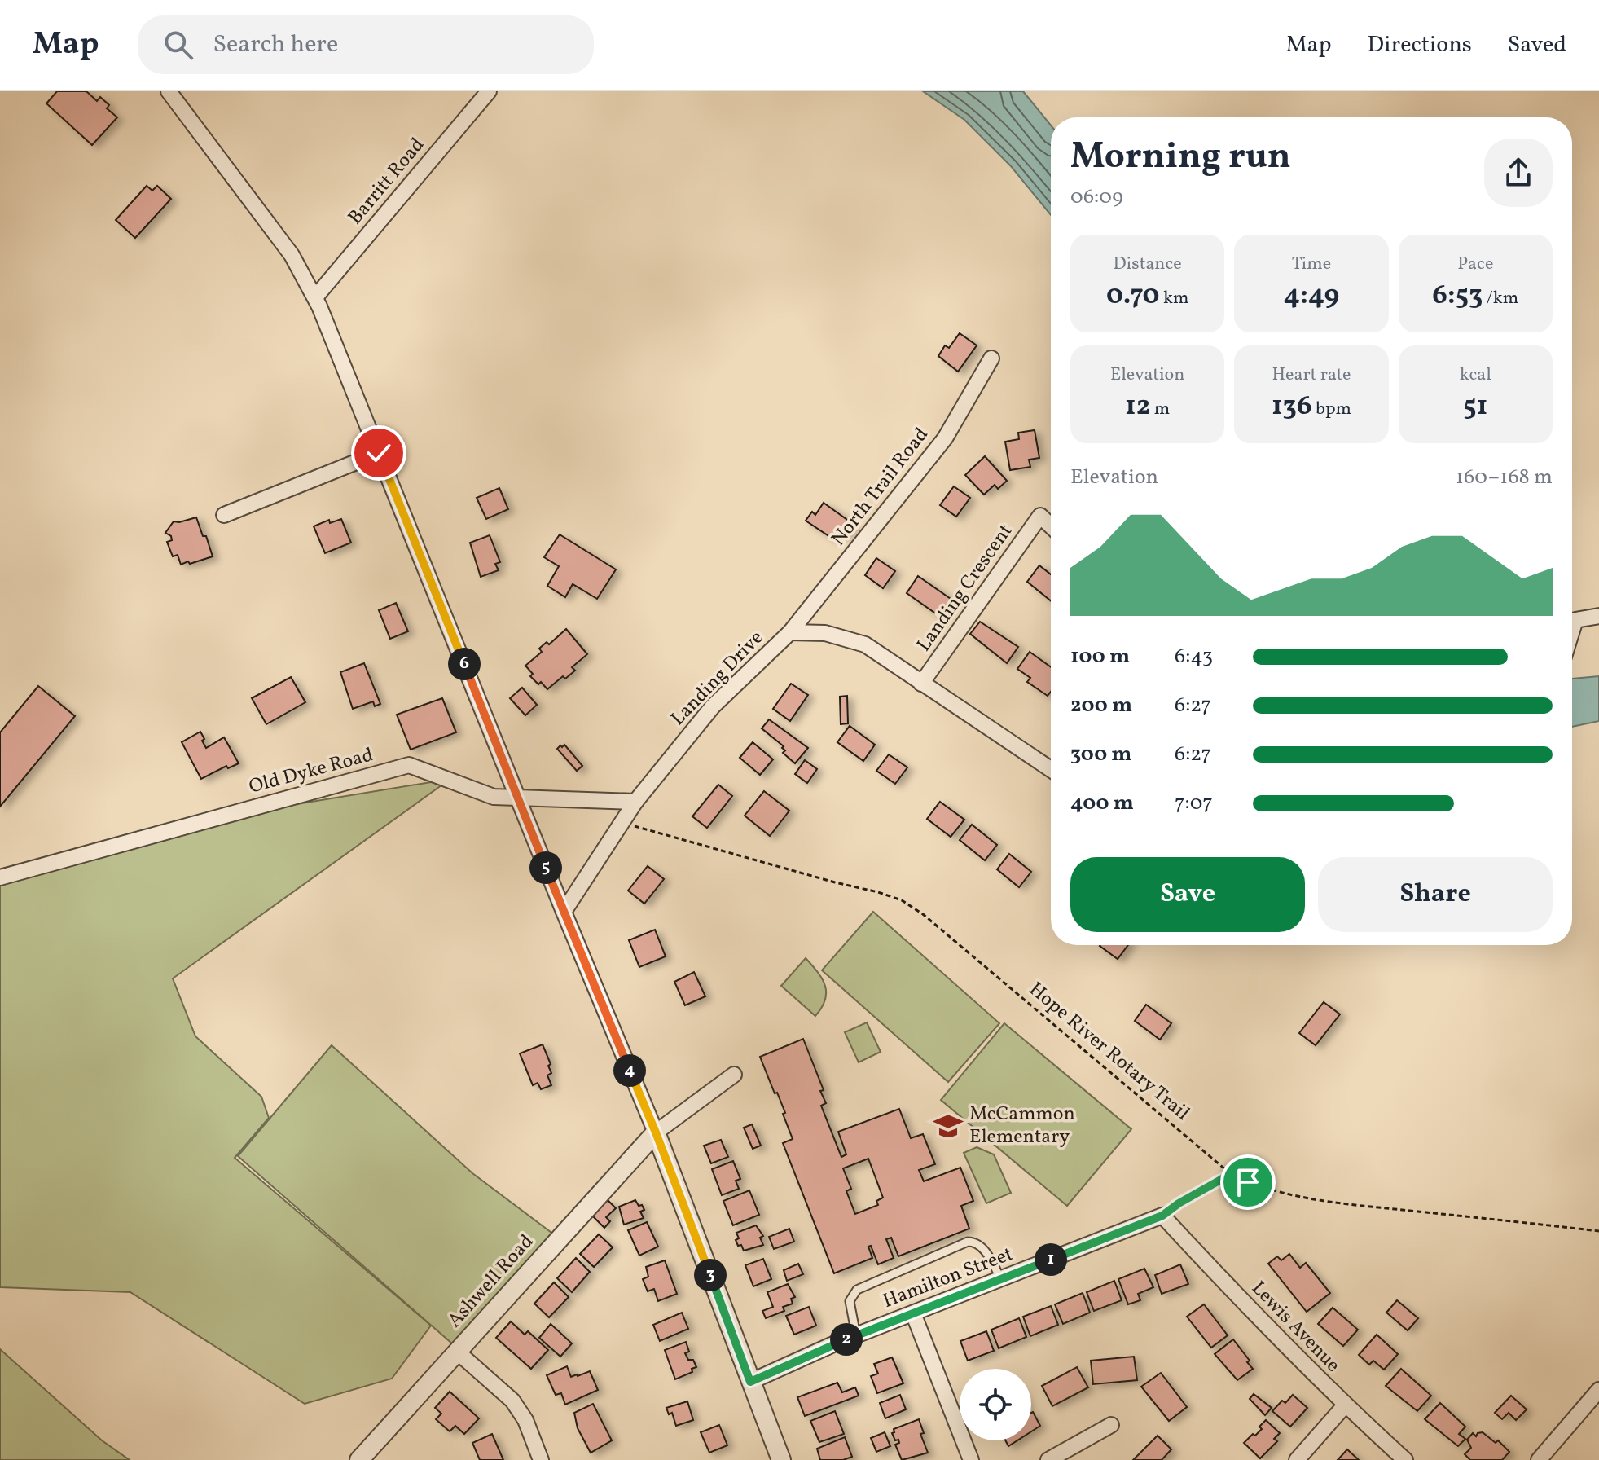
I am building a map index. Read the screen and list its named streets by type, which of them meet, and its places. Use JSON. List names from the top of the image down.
{
  "streets": {
    "street": [
      "Barritt Road",
      "North Trail Road",
      "Landing Crescent",
      "Landing Drive",
      "Old Dyke Road",
      "Hamilton Street",
      "Ashwell Road",
      "Lewis Avenue"
    ],
    "path": ["Hope River Rotary Trail"]
  },
  "crossings": [
    ["North Trail Road", "Landing Drive"],
    ["Landing Crescent", "Landing Drive"],
    ["Landing Drive", "Old Dyke Road"],
    ["Landing Drive", "Hope River Rotary Trail"],
    ["Hamilton Street", "Lewis Avenue"]
  ],
  "places": {
    "school or university": ["McCammon Elementary"]
  },
  "page": {
    "header": "Map",
    "search": "Search here",
    "nav": ["Map", "Directions", "Saved"],
    "heading": ["Morning run", "06:09"],
    "stats": [
      ["Distance", "0.70 km"],
      ["Time", "4:49"],
      ["Pace", "6:53 /km"],
      ["Elevation", "12 m"],
      ["Heart rate", "136 bpm"],
      ["kcal", "51"]
    ],
    "chart": ["Elevation", "160–168 m"],
    "list": [
      {
        "name": "100 m",
        "note": "6:43"
      },
      {
        "name": "200 m",
        "note": "6:27"
      },
      {
        "name": "300 m",
        "note": "6:27"
      },
      {
        "name": "400 m",
        "note": "7:07"
      }
    ],
    "pins": [
      "6",
      "5",
      "4",
      "1",
      "3",
      "2"
    ],
    "buttons": ["Save", "Share"]
  }
}
